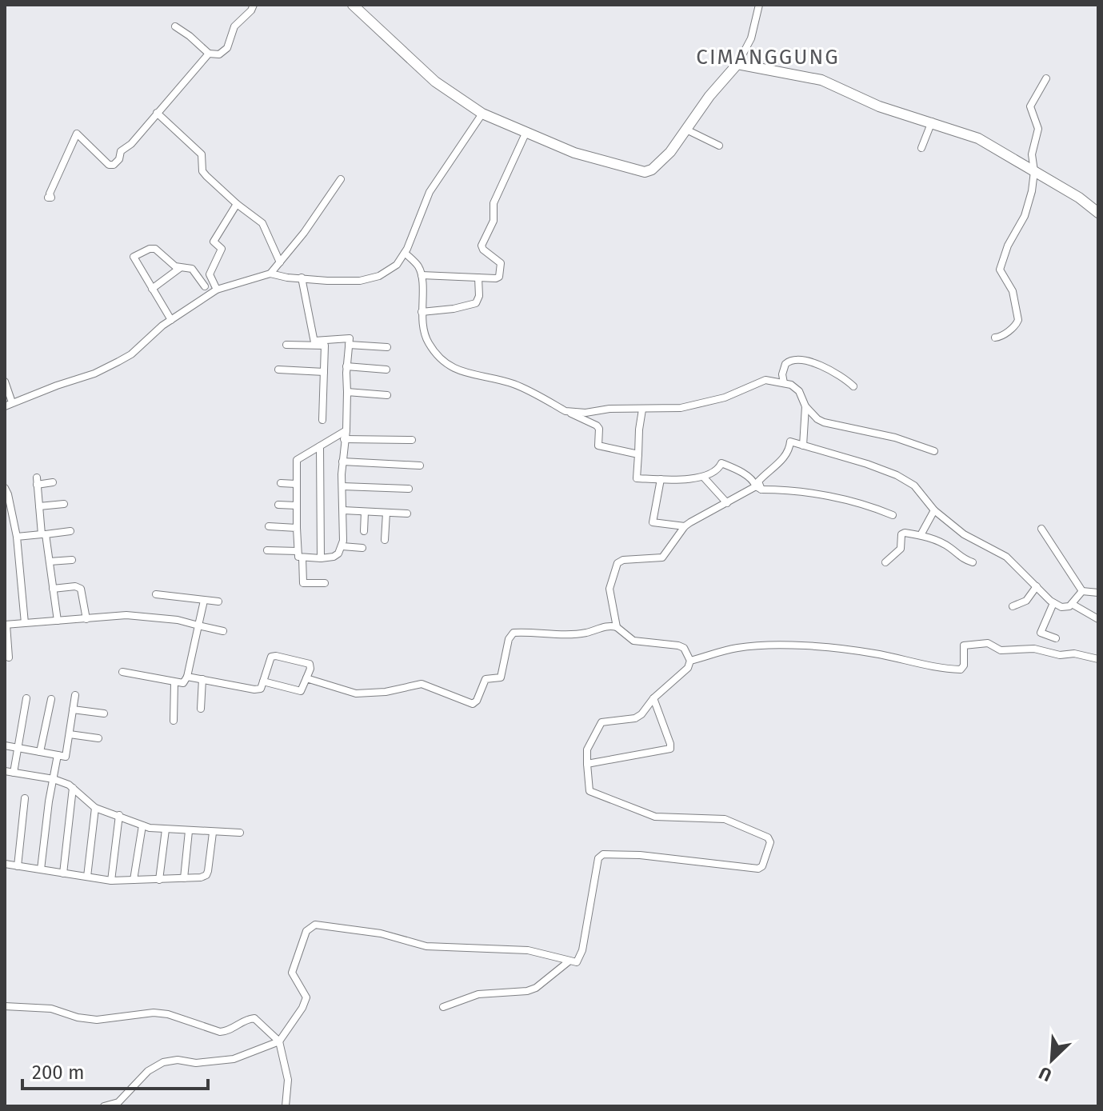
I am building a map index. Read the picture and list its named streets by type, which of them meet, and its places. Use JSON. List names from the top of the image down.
{
  "districts": ["CIMANGGUNG"],
  "scale_bar": "200 m",
  "north": "bottom left"
}
